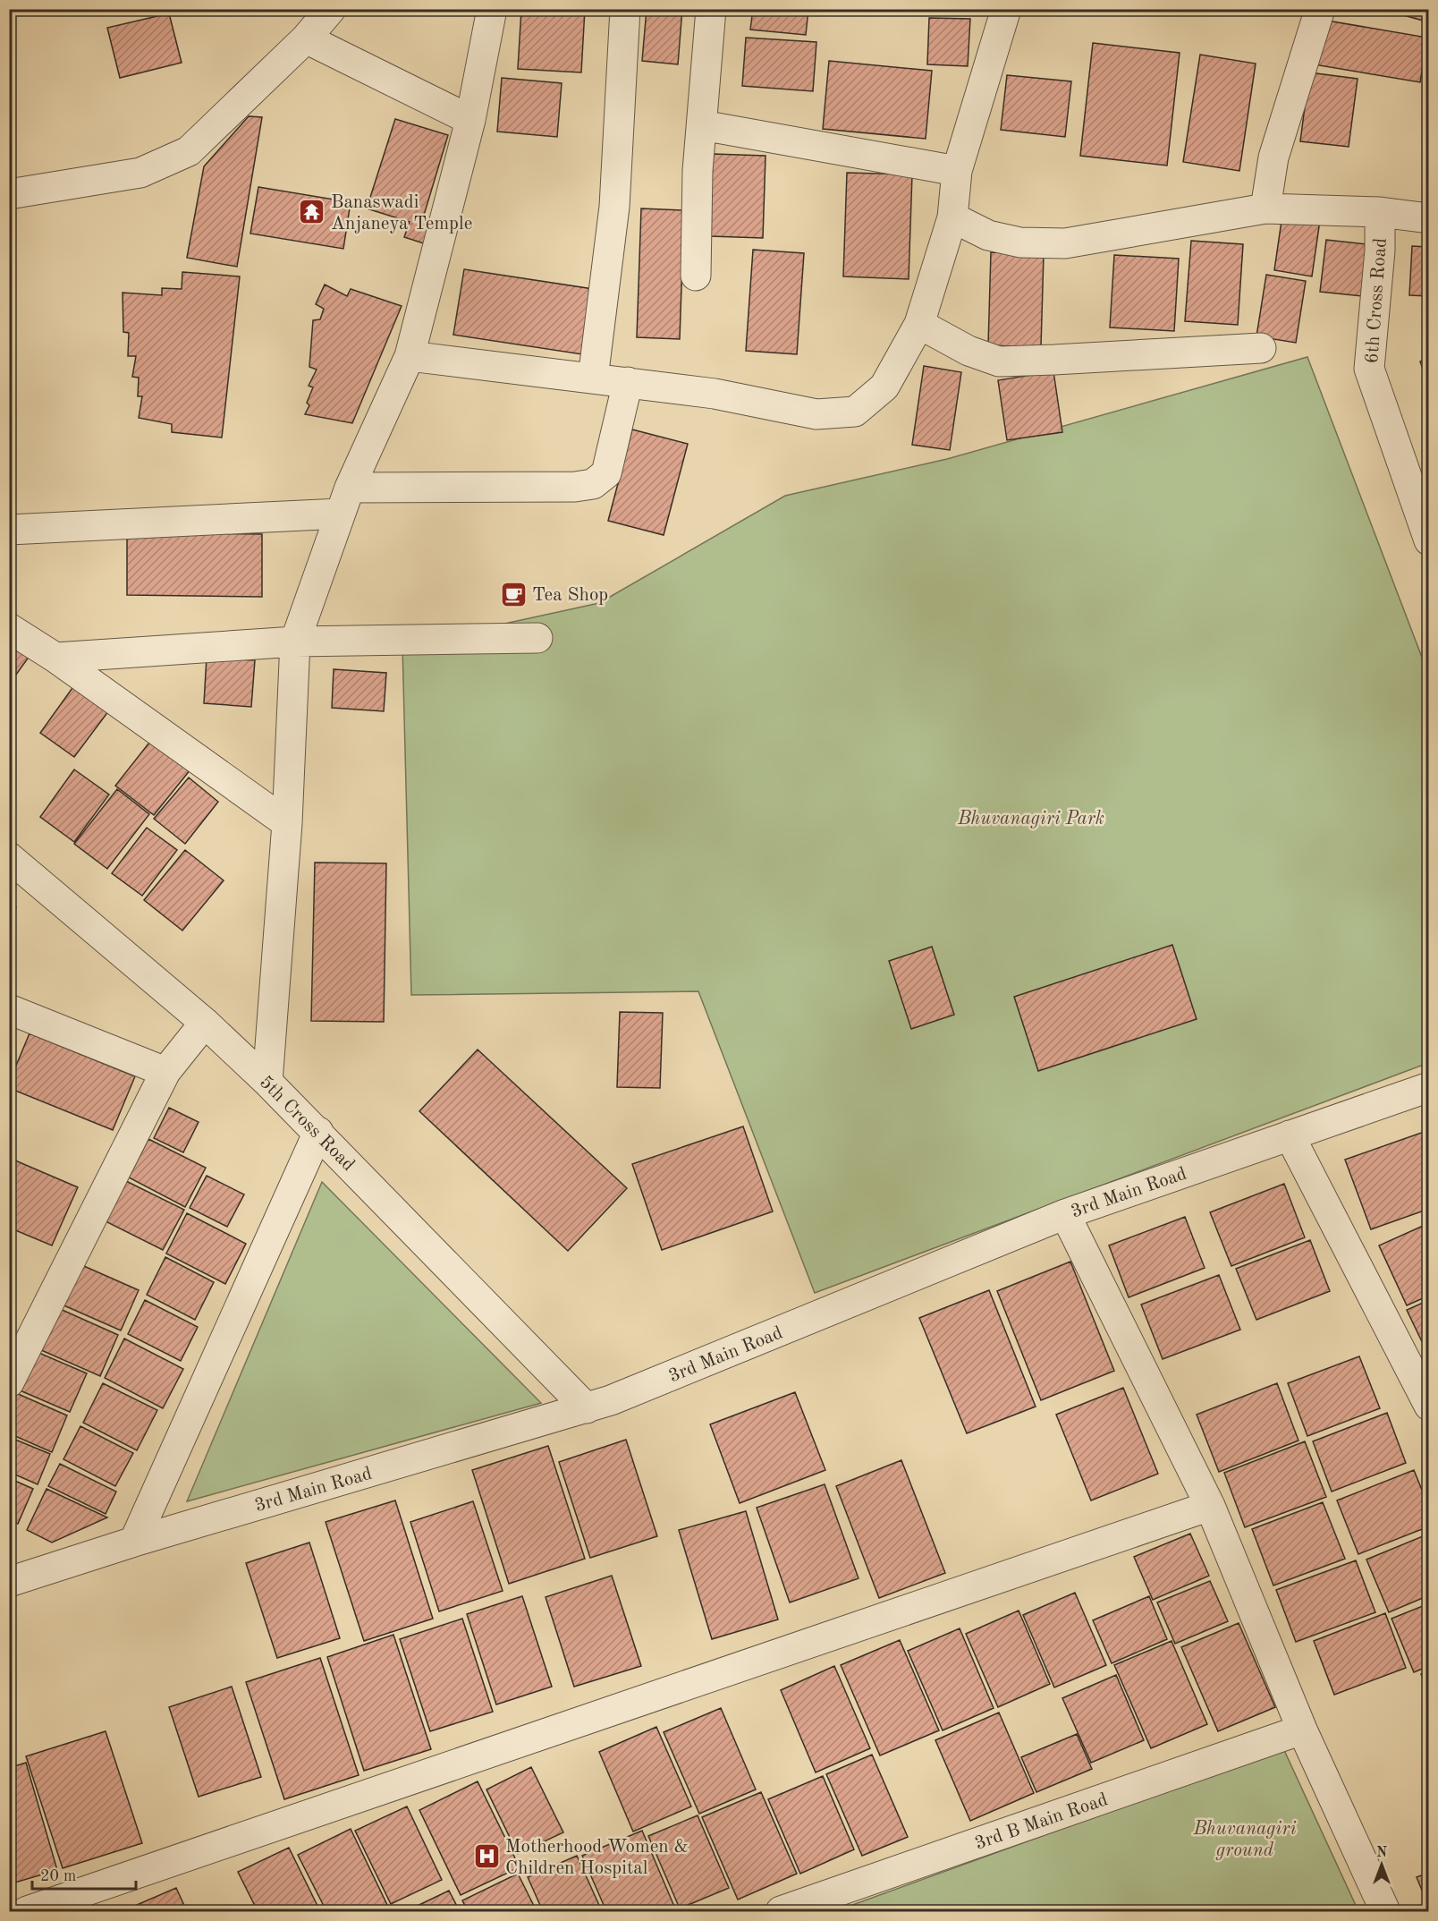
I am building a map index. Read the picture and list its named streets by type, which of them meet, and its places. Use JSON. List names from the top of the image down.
{
  "streets": {
    "street": [
      "6th Cross Road",
      "5th Cross Road",
      "3rd Main Road",
      "3rd B Main Road"
    ]
  },
  "crossings": [
    ["5th Cross Road", "3rd Main Road"]
  ],
  "parks": ["Bhuvanagiri Park", "Bhuvanagiri ground"],
  "places": {
    "temple": ["Banaswadi Anjaneya Temple"],
    "cafe": ["Tea Shop"],
    "hospital": ["Motherhood Women & Children Hospital"]
  },
  "scale_bar": "20 m",
  "north": "top"
}
